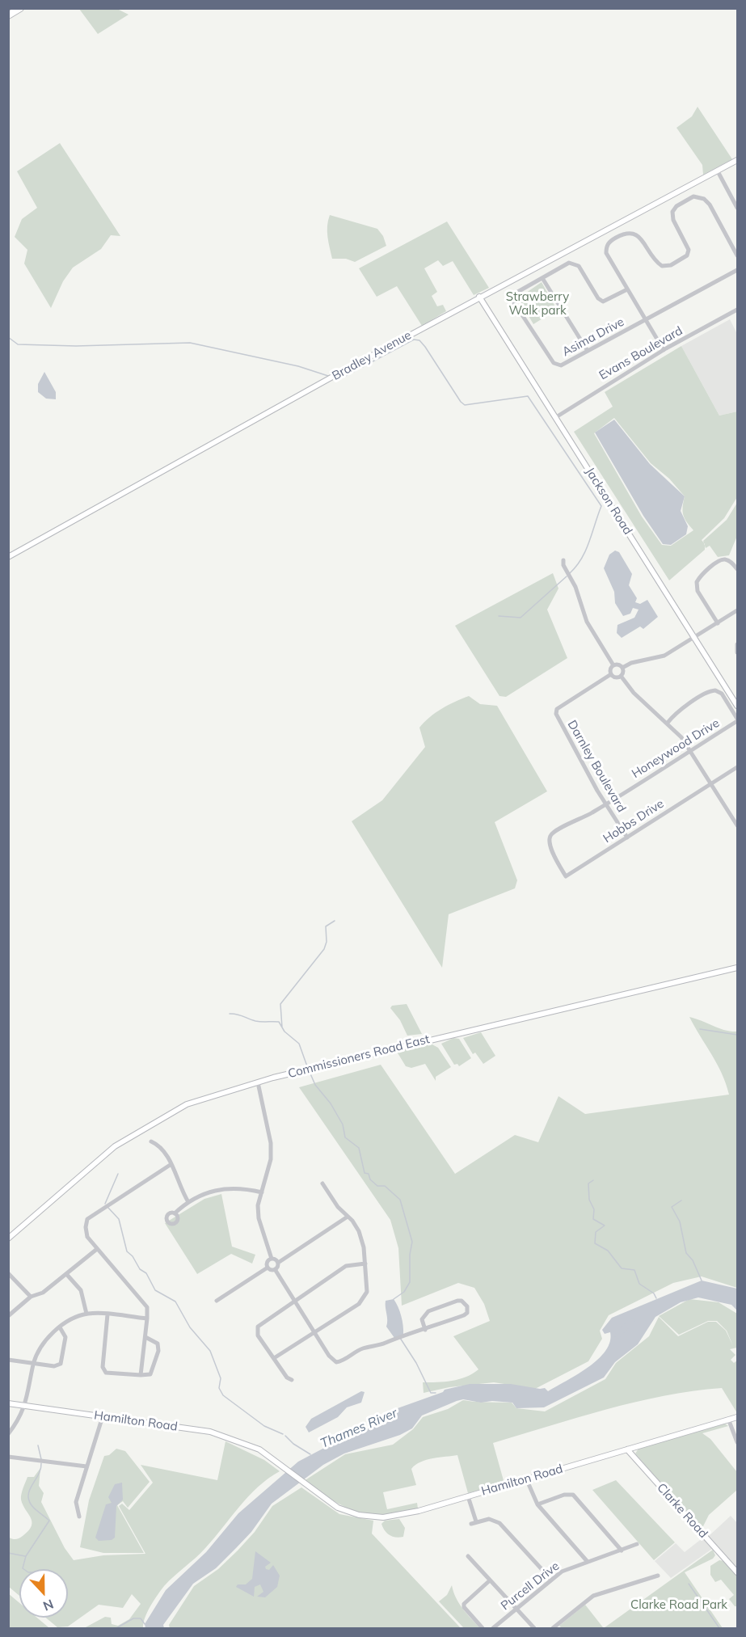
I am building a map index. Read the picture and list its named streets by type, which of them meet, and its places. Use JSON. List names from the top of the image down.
{
  "streets": {
    "main road": [
      "Bradley Avenue",
      "Jackson Road",
      "Commissioners Road East",
      "Hamilton Road",
      "Clarke Road"
    ],
    "street": [
      "Asima Drive",
      "Evans Boulevard",
      "Honeywood Drive",
      "Darnley Boulevard",
      "Hobbs Drive",
      "Purcell Drive"
    ]
  },
  "crossings": [
    ["Evans Boulevard", "Jackson Road"],
    ["Bradley Avenue", "Jackson Road"],
    ["Honeywood Drive", "Darnley Boulevard"],
    ["Honeywood Drive", "Hobbs Drive"],
    ["Darnley Boulevard", "Hobbs Drive"],
    ["Hamilton Road", "Clarke Road"]
  ],
  "water": ["Thames River"],
  "parks": ["Strawberry Walk park", "Clarke Road Park"],
  "north": "bottom"
}
